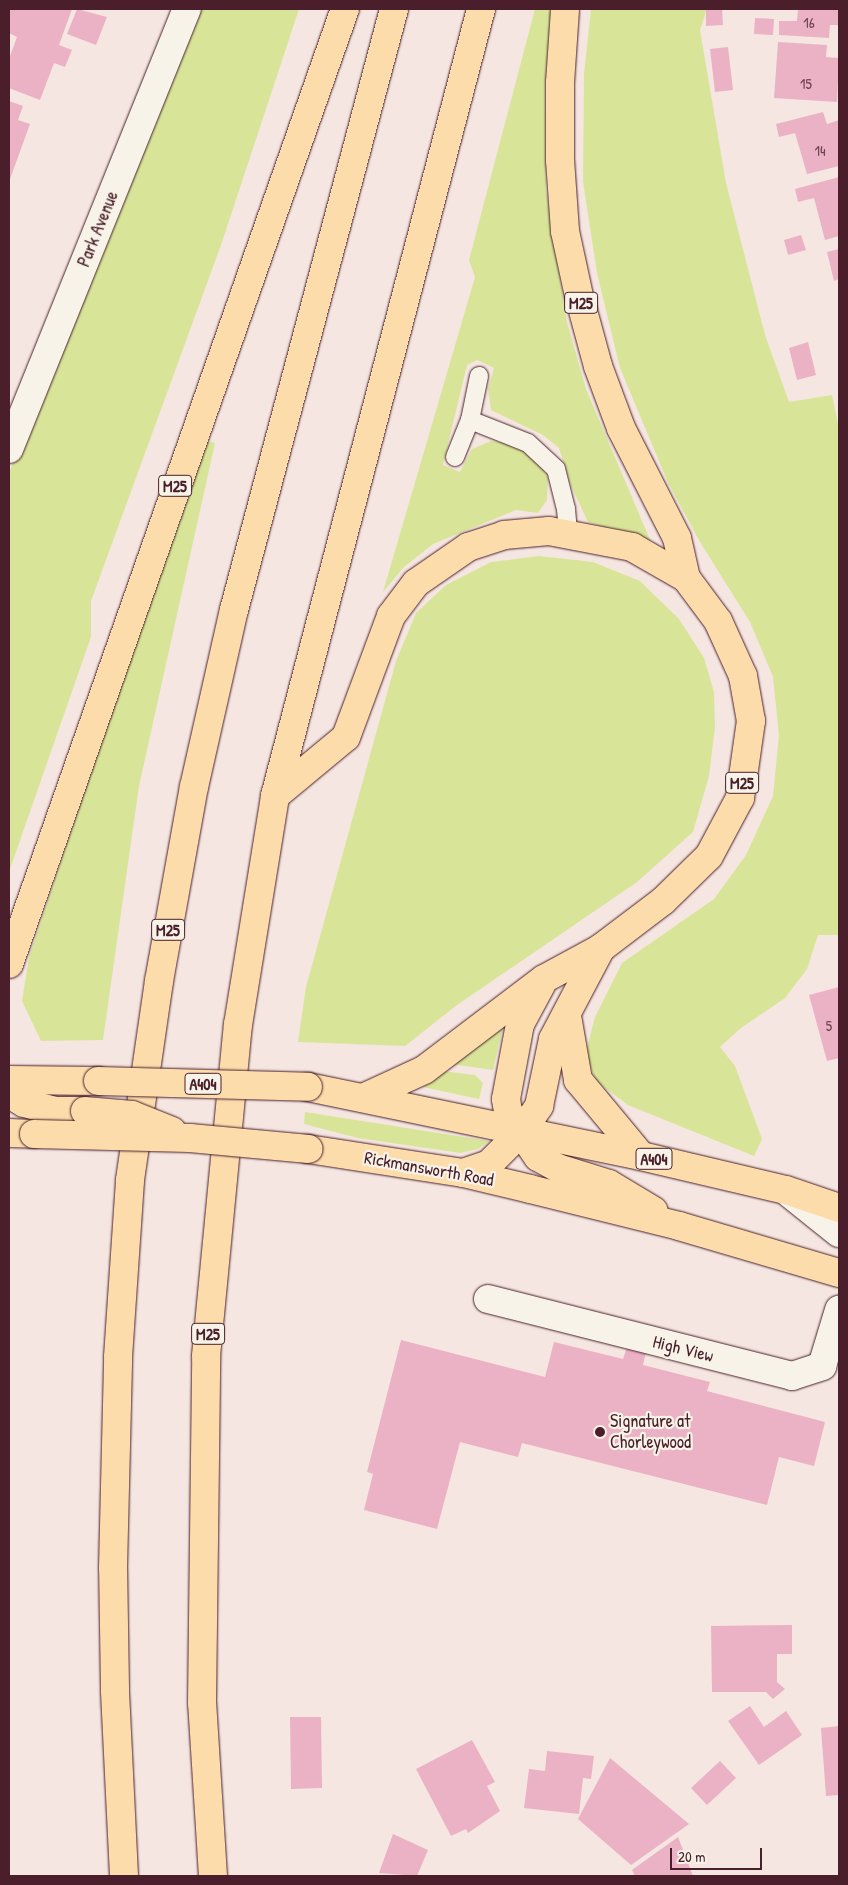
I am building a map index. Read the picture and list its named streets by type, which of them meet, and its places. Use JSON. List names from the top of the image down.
{
  "streets": {
    "main road": ["M25", "A404", "Rickmansworth Road"],
    "street": ["Park Avenue", "High View"]
  },
  "crossings": [
    ["M25", "A404"]
  ],
  "places": ["Signature at Chorleywood"],
  "house_numbers": [
    "16",
    "15",
    "14",
    "5"
  ],
  "scale_bar": "20 m"
}
